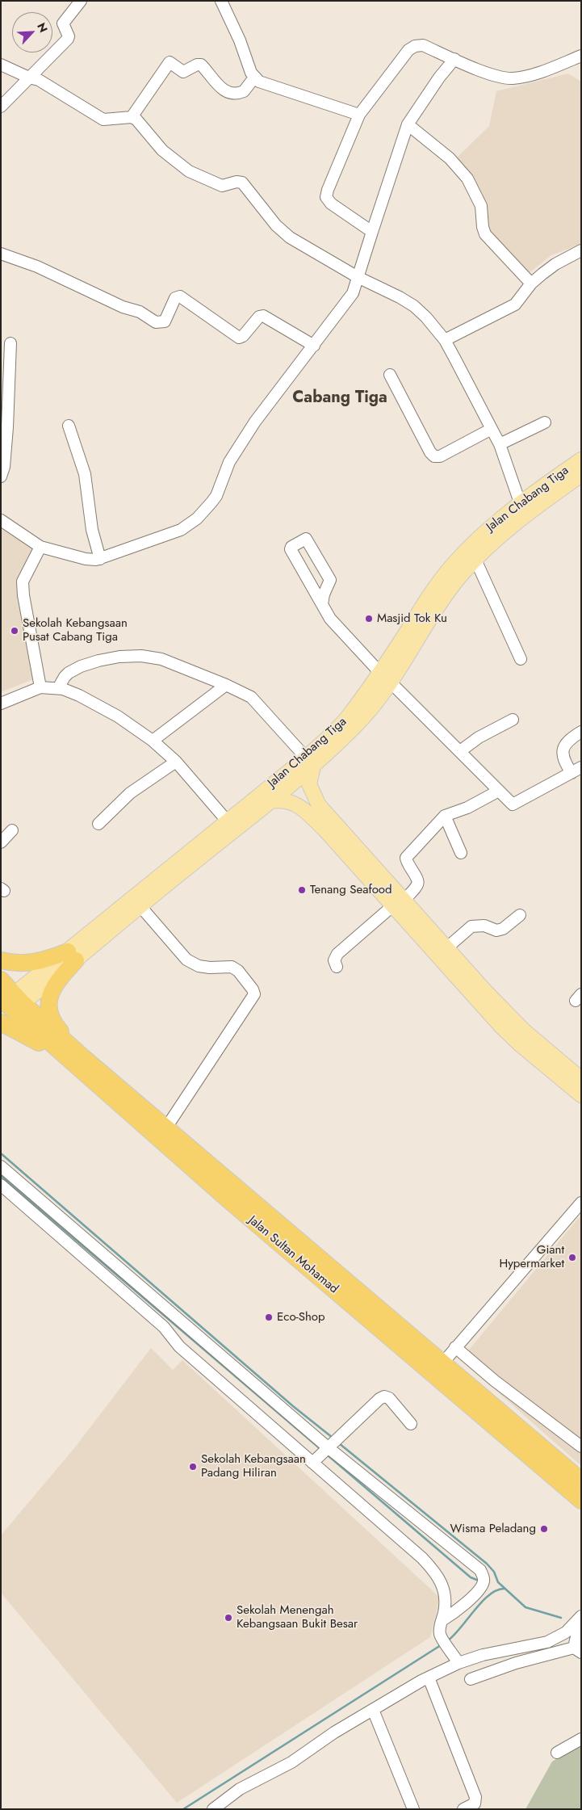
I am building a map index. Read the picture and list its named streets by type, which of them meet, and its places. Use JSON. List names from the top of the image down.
{
  "streets": {
    "highway": ["Jalan Sultan Mohamad"],
    "main road": ["Jalan Chabang Tiga"]
  },
  "crossings": [
    ["Jalan Chabang Tiga", "Jalan Sultan Mohamad"]
  ],
  "districts": ["Cabang Tiga"],
  "places": [
    "Masjid Tok Ku",
    "Sekolah Kebangsaan Pusat Cabang Tiga",
    "Tenang Seafood",
    "Giant Hypermarket",
    "Eco-Shop",
    "Sekolah Kebangsaan Padang Hiliran",
    "Wisma Peladang",
    "Sekolah Menengah Kebangsaan Bukit Besar"
  ],
  "north": "top right"
}
